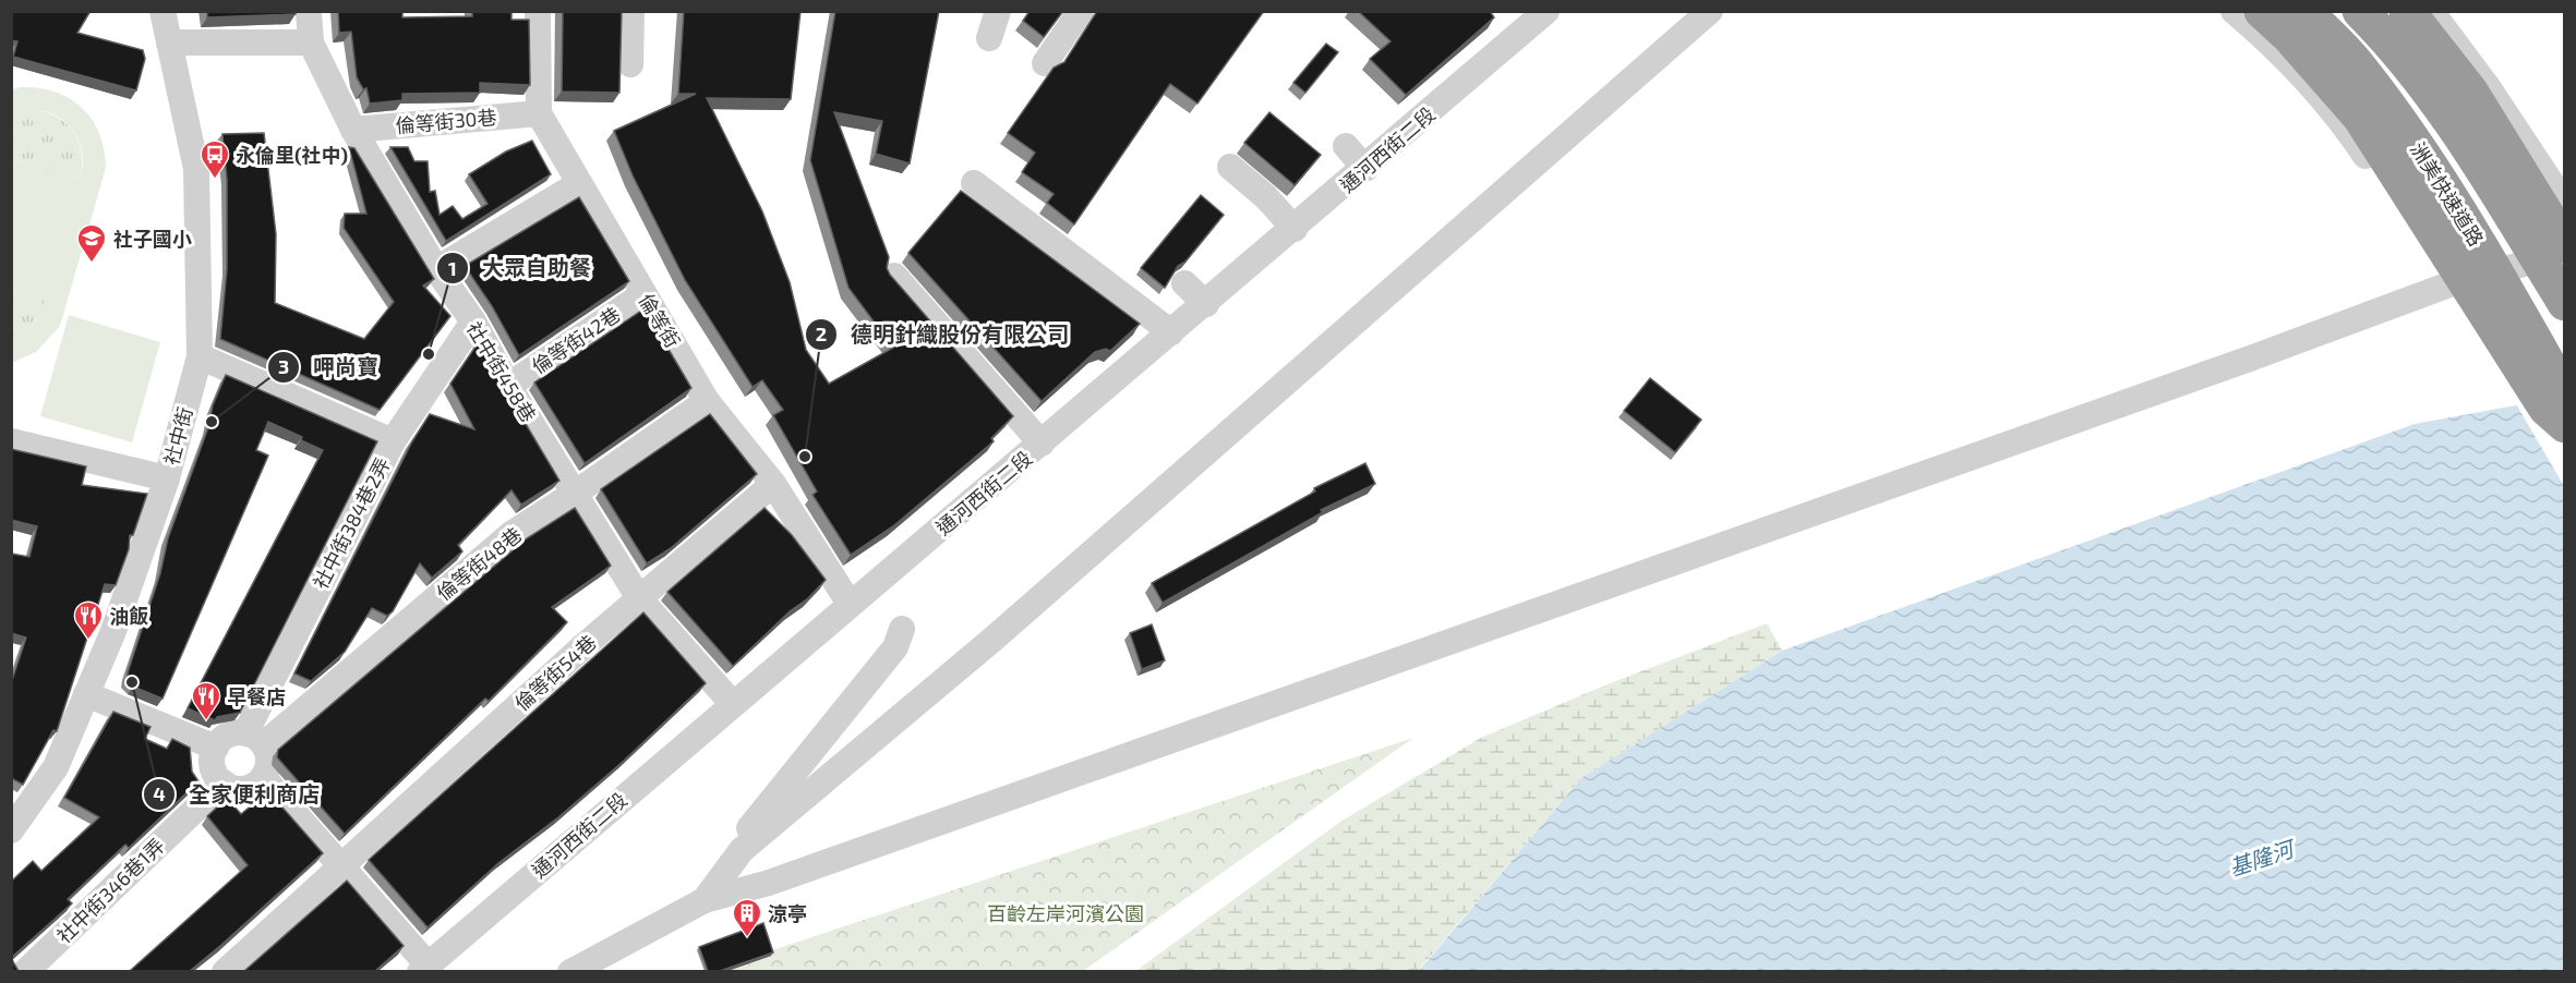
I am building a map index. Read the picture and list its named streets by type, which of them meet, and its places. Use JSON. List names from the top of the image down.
{
  "streets": {
    "highway": ["洲美快速道路"],
    "street": [
      "倫等街30巷",
      "通河西街二段",
      "倫等街",
      "倫等街42巷",
      "社中街458巷",
      "社中街",
      "社中街384巷2弄",
      "倫等街48巷",
      "倫等街54巷",
      "社中街346巷1弄"
    ]
  },
  "crossings": [
    ["倫等街30巷", "倫等街"],
    ["倫等街30巷", "社中街458巷"],
    ["通河西街二段", "倫等街"],
    ["通河西街二段", "社中街458巷"],
    ["倫等街", "倫等街42巷"],
    ["倫等街", "倫等街48巷"],
    ["倫等街", "倫等街54巷"],
    ["倫等街42巷", "社中街458巷"],
    ["社中街458巷", "社中街384巷2弄"],
    ["社中街458巷", "倫等街48巷"],
    ["社中街458巷", "倫等街54巷"],
    ["社中街384巷2弄", "倫等街48巷"],
    ["社中街384巷2弄", "社中街346巷1弄"],
    ["倫等街48巷", "社中街346巷1弄"]
  ],
  "water": ["基隆河"],
  "parks": ["百齡左岸河濱公園"],
  "places": {
    "bus stop": ["永倫里(社中)"],
    "school or university": ["社子國小"],
    "other": [
      "大眾自助餐",
      "呷尚寶",
      "德明針織股份有限公司",
      "全家便利商店"
    ],
    "restaurant": ["油飯", "早餐店"],
    "building": ["涼亭"]
  }
}
